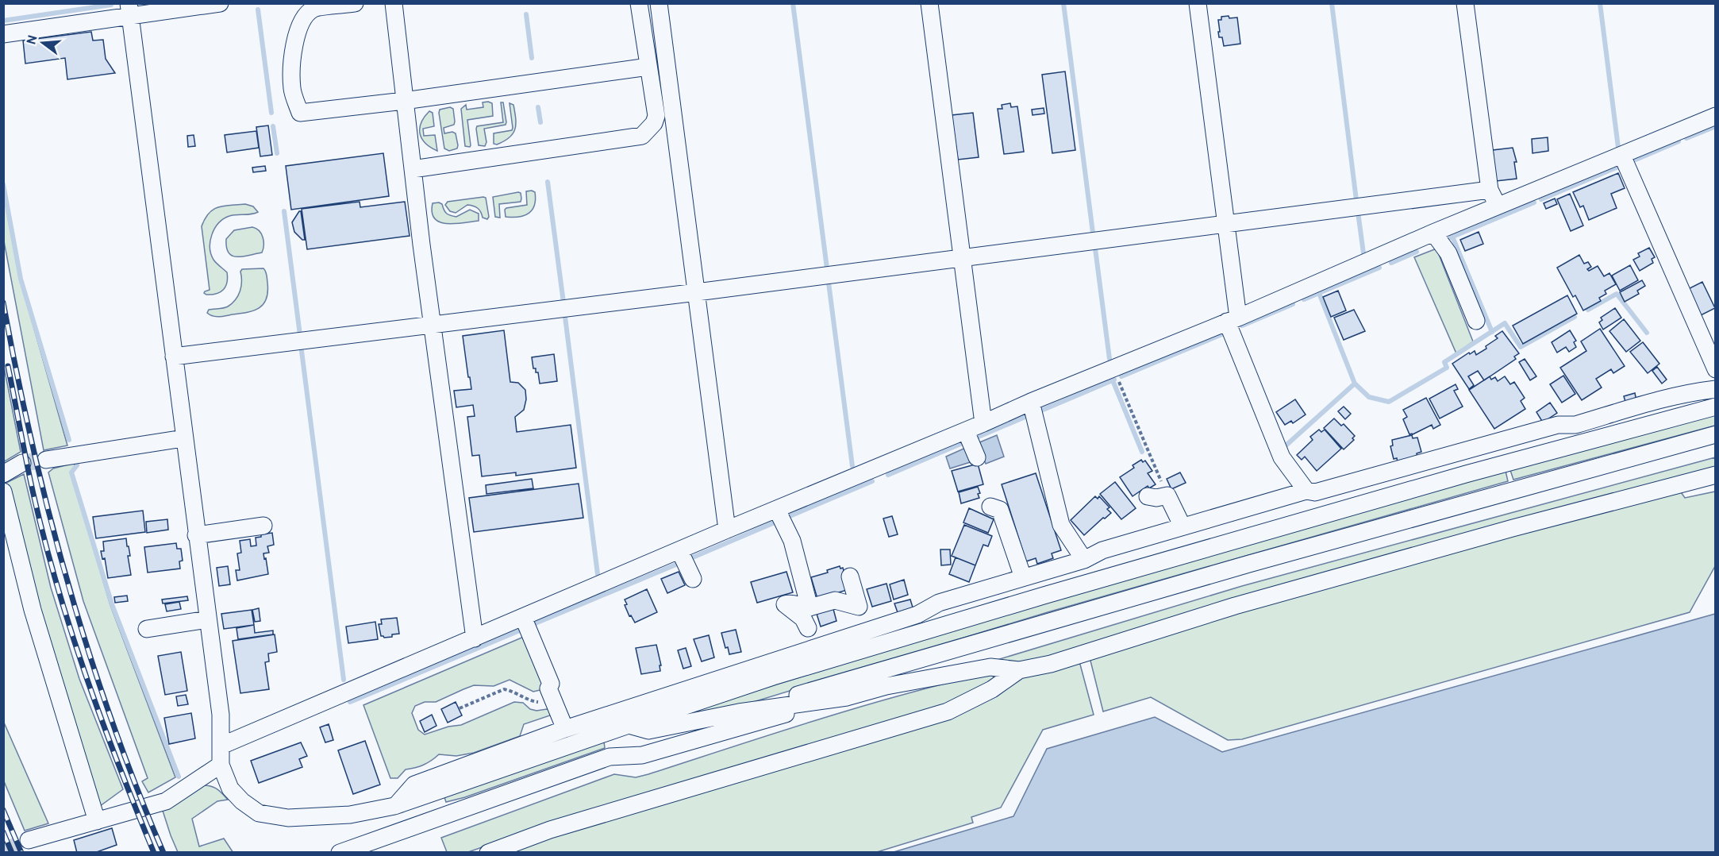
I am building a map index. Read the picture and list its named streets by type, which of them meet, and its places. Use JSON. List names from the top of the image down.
{
  "north": "left"
}
